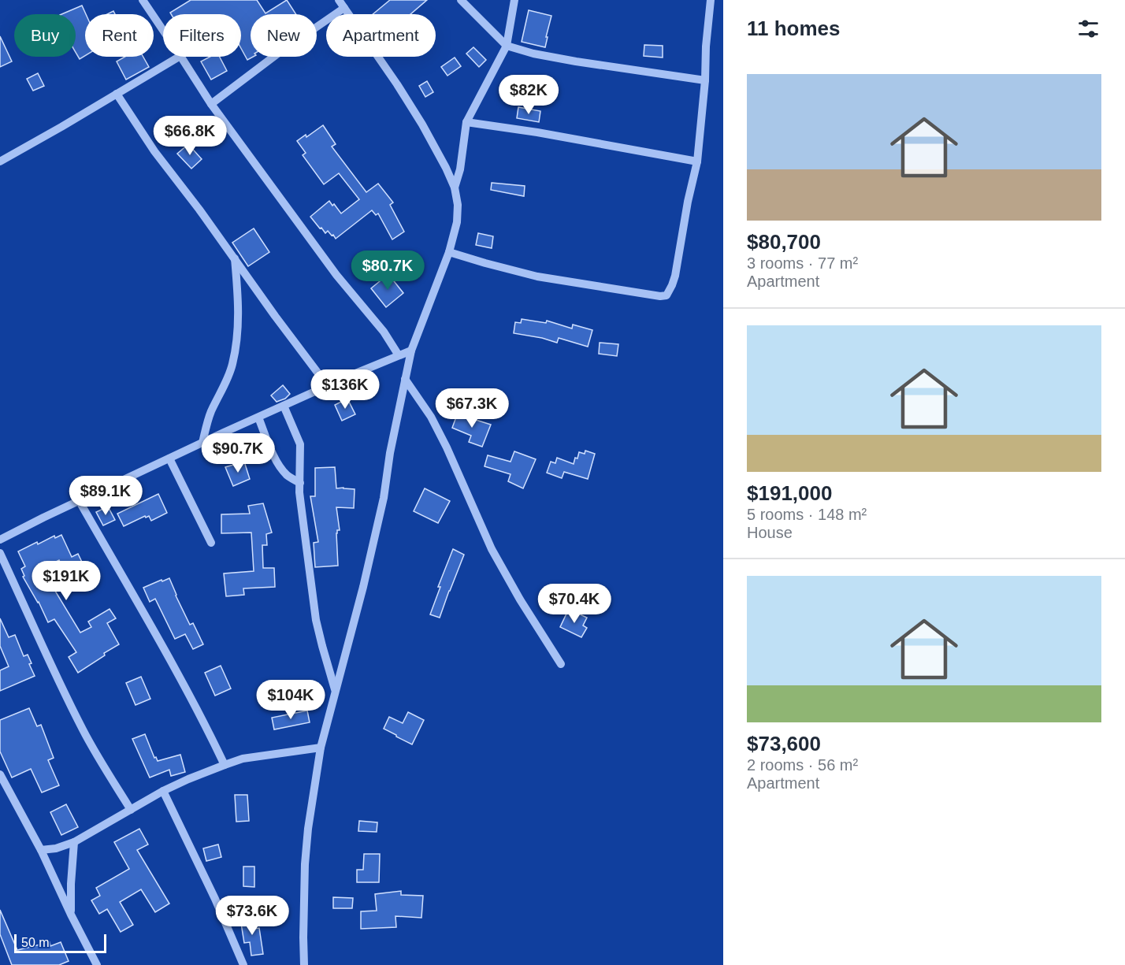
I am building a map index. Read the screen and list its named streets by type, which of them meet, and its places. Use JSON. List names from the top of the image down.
{
  "scale_bar": "50 m",
  "page": {
    "heading": "11 homes",
    "chip": [
      "Buy",
      "Rent",
      "Filters",
      "New",
      "Apartment"
    ],
    "list": [
      {
        "name": "$80,700",
        "note": "3 rooms · 77 m² · Apartment"
      },
      {
        "name": "$191,000",
        "note": "5 rooms · 148 m² · House"
      },
      {
        "name": "$73,600",
        "note": "2 rooms · 56 m² · Apartment"
      }
    ],
    "price": [
      "$82K",
      "$66.8K",
      "$80.7K",
      "$136K",
      "$67.3K",
      "$90.7K",
      "$89.1K",
      "$191K",
      "$70.4K",
      "$104K",
      "$73.6K"
    ],
    "scale": "50 m"
  }
}
